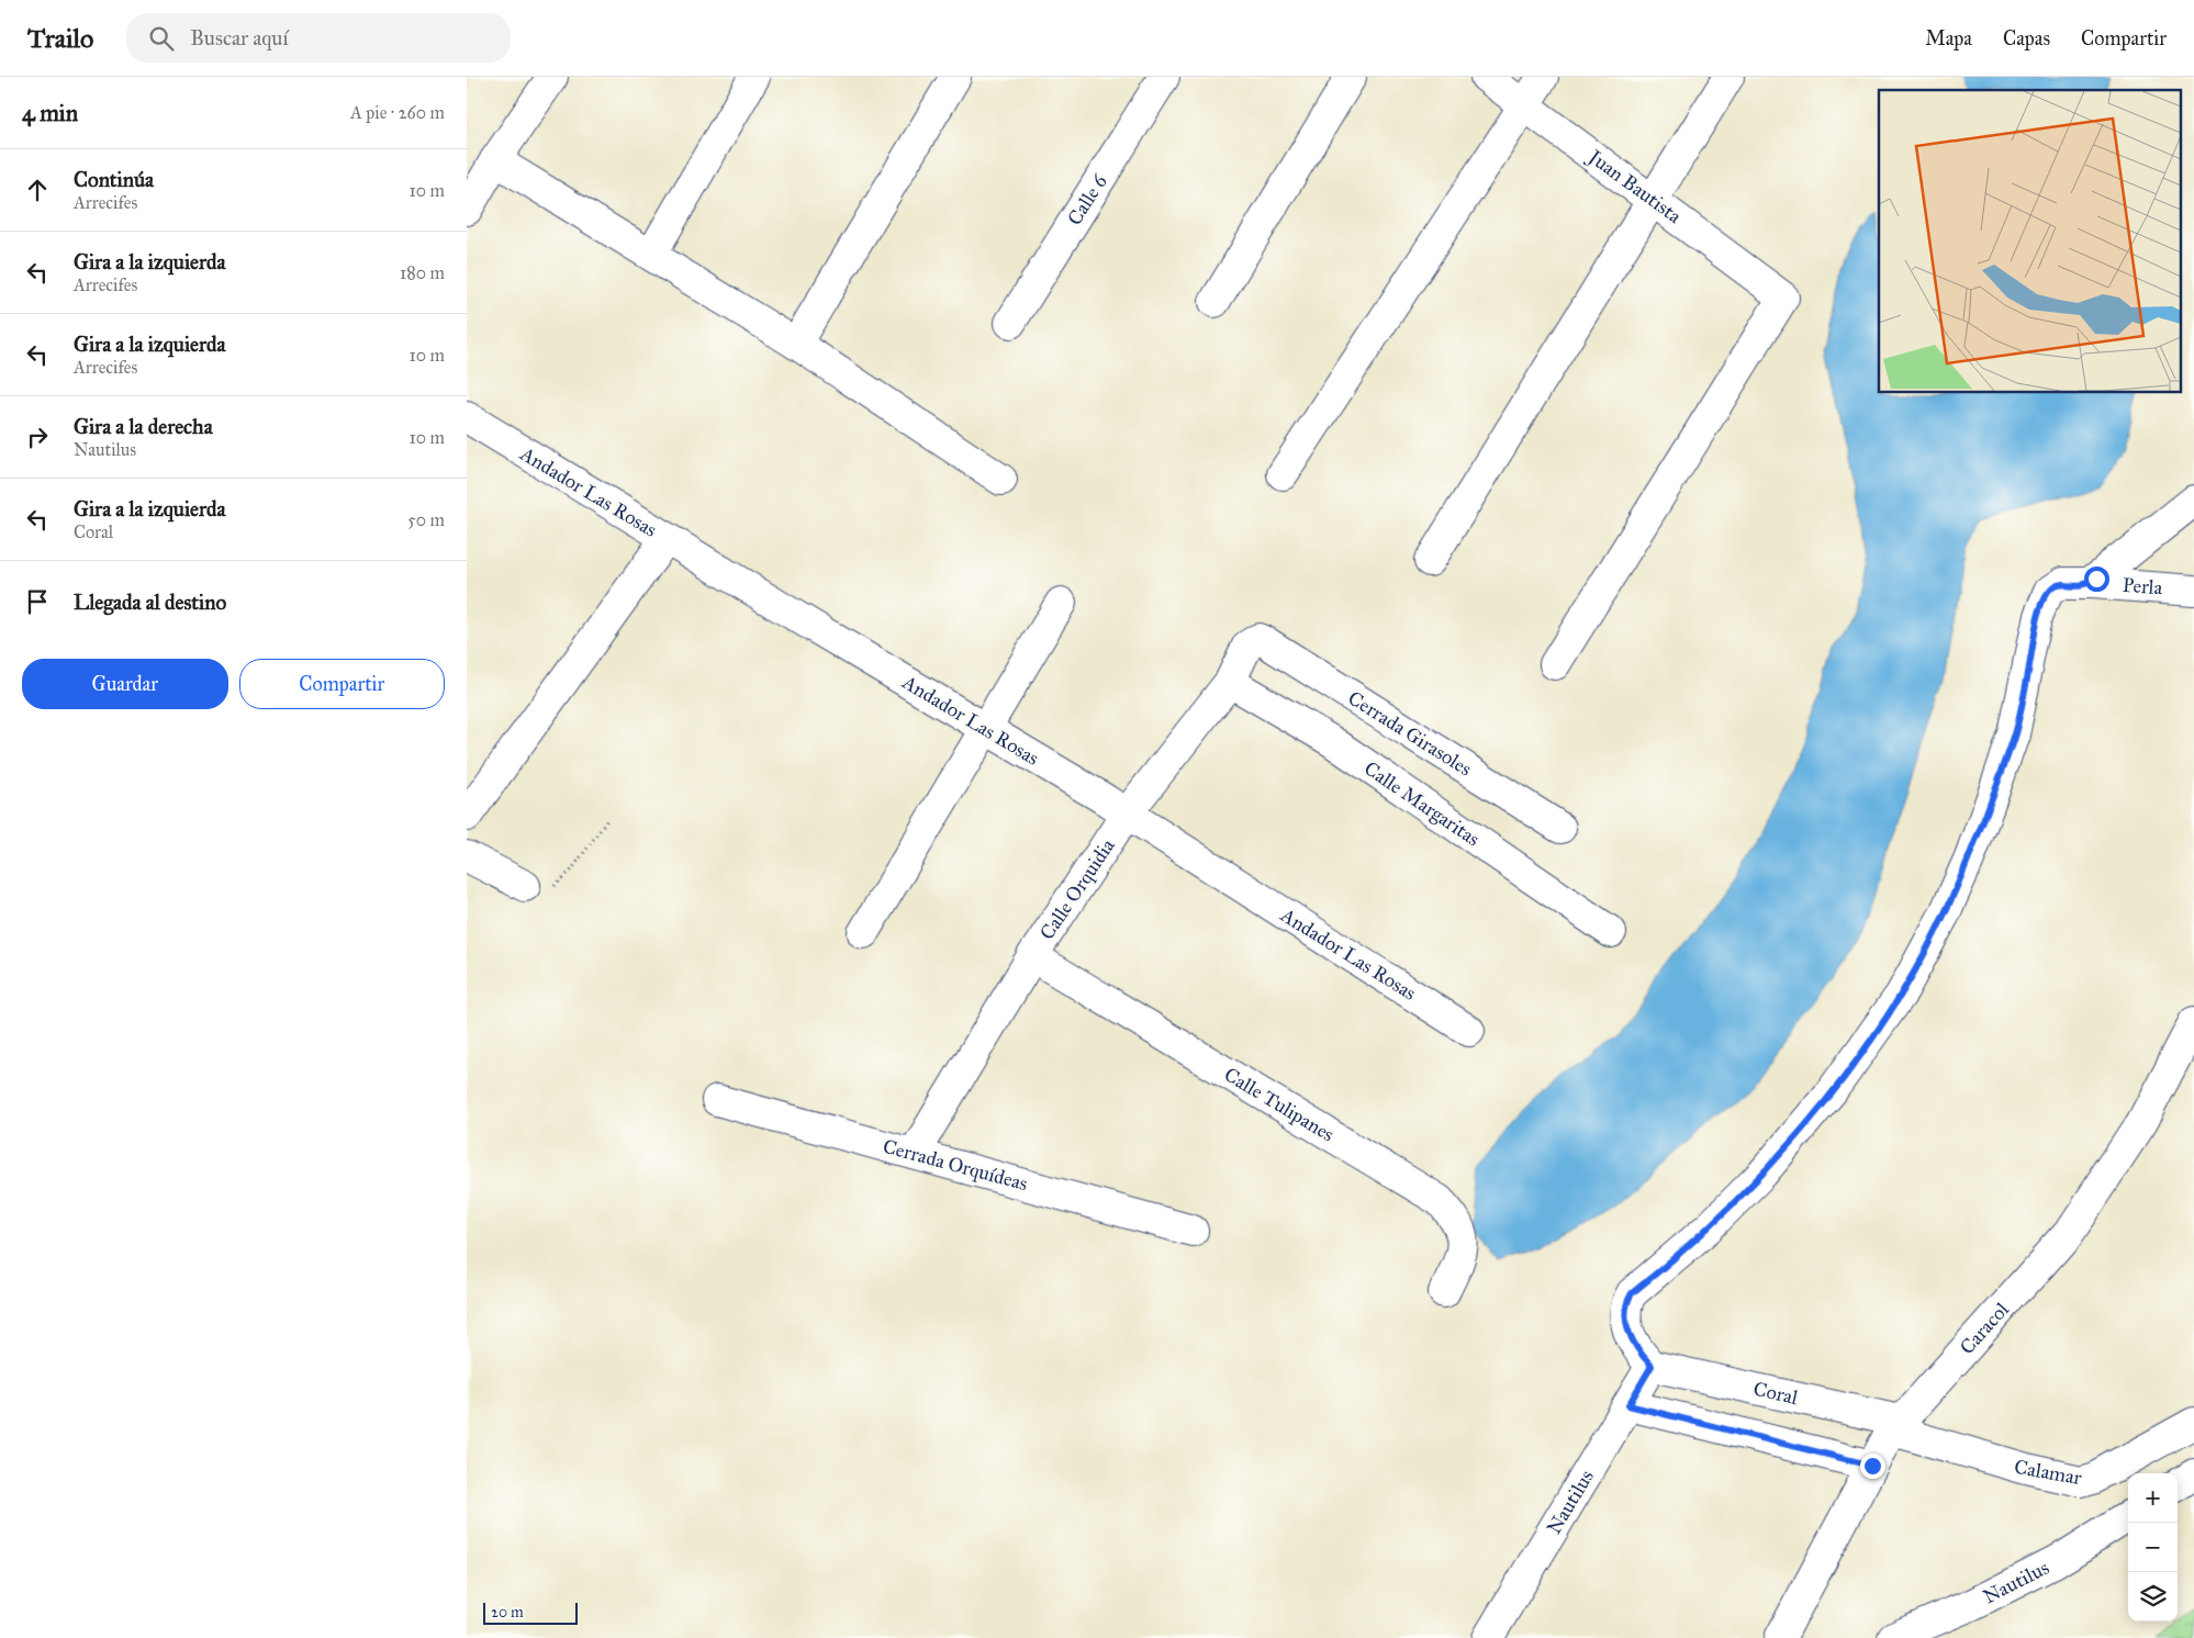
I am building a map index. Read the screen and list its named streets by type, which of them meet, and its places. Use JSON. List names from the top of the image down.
{
  "streets": {
    "street": [
      "Juan Bautista",
      "Calle 6",
      "Andador Las Rosas",
      "Perla",
      "Cerrada Girasoles",
      "Calle Margaritas",
      "Calle Orquidia",
      "Calle Tulipanes",
      "Cerrada Orquídeas",
      "Caracol",
      "Coral",
      "Calamar",
      "Nautilus"
    ]
  },
  "crossings": [
    ["Andador Las Rosas", "Calle Orquidia"],
    ["Perla", "Coral"],
    ["Perla", "Nautilus"],
    ["Cerrada Girasoles", "Calle Orquidia"],
    ["Calle Margaritas", "Calle Orquidia"],
    ["Calle Orquidia", "Calle Tulipanes"],
    ["Calle Orquidia", "Cerrada Orquídeas"],
    ["Caracol", "Coral"],
    ["Caracol", "Calamar"],
    ["Coral", "Calamar"],
    ["Coral", "Nautilus"]
  ],
  "scale_bar": "20 m",
  "page": {
    "header": "Trailo",
    "search": "Buscar aquí",
    "nav": ["Mapa", "Capas", "Compartir"],
    "heading": ["4 min", "A pie · 260 m"],
    "list": [
      ["Continúa", "Arrecifes", "10 m"],
      ["Gira a la izquierda", "Arrecifes", "180 m"],
      ["Gira a la izquierda", "Arrecifes", "10 m"],
      ["Gira a la derecha", "Nautilus", "10 m"],
      ["Gira a la izquierda", "Coral", "50 m"],
      "Llegada al destino"
    ],
    "buttons": ["Guardar", "Compartir"],
    "map_buttons": ["+", "−"],
    "scale": "20 m"
  }
}
